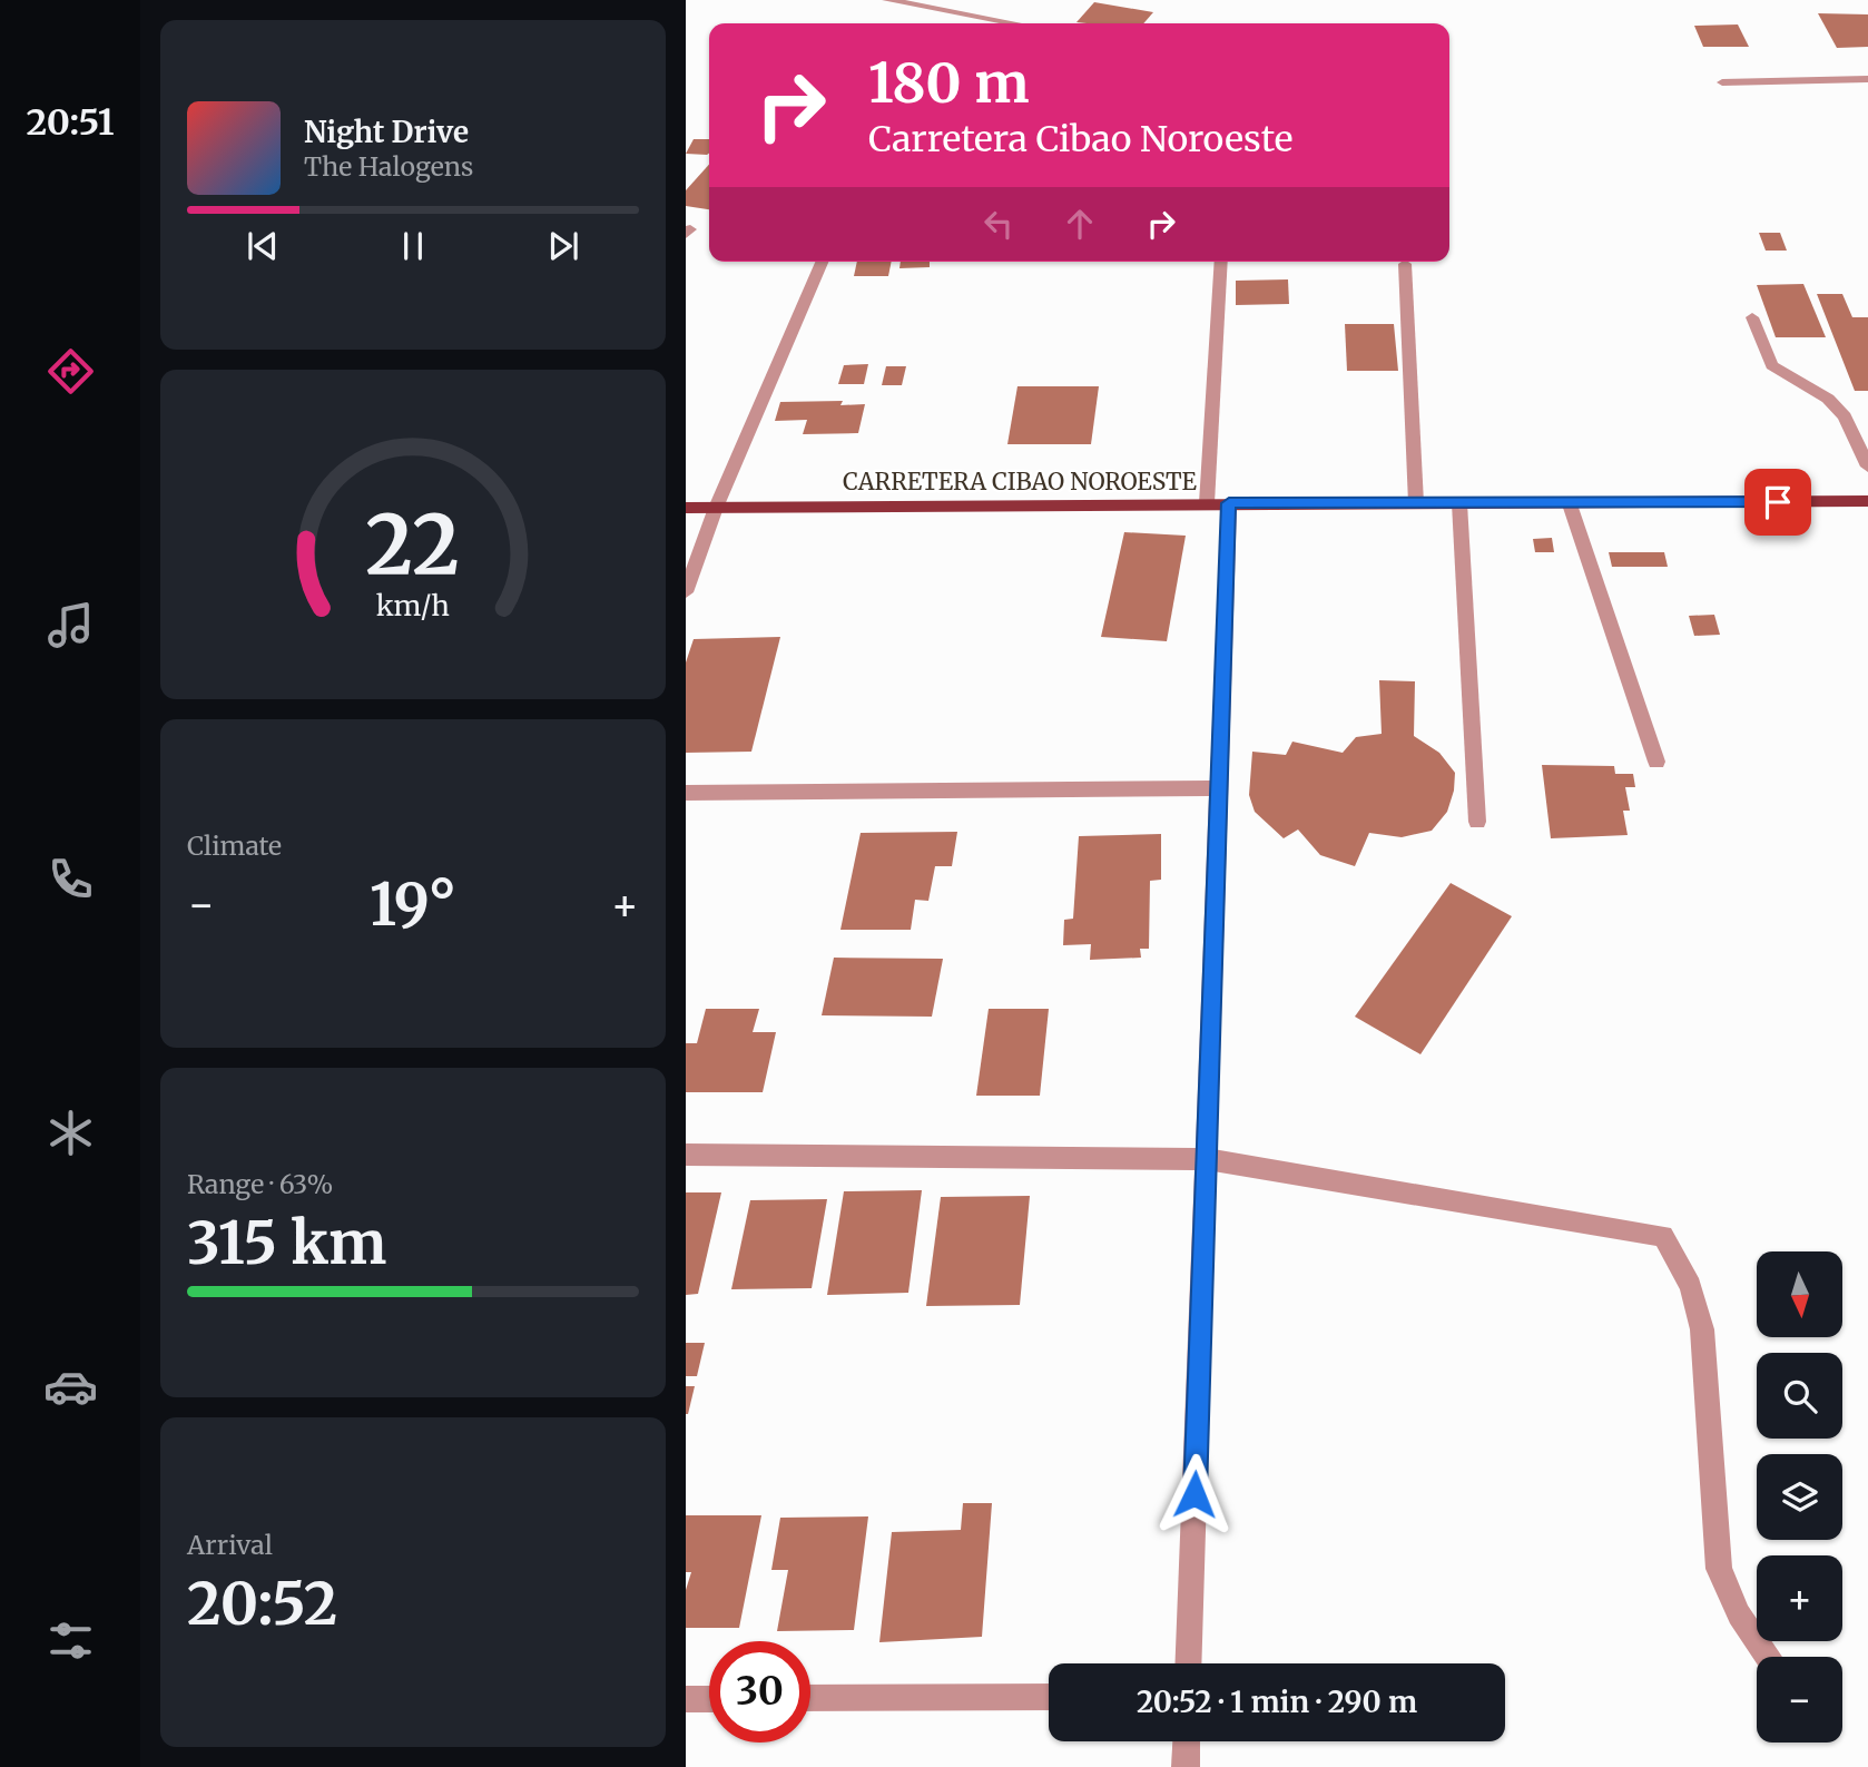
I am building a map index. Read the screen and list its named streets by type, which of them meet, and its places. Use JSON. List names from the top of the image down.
{
  "streets": {
    "main road": ["CARRETERA CIBAO NOROESTE"]
  },
  "north": "bottom",
  "page": {
    "tabs": "20:51",
    "turn": ["180 m", "Carretera Cibao Noroeste"],
    "song": ["Night Drive", "The Halogens"],
    "tile": [
      "Climate",
      ["Range · 63%", "315 km"],
      ["Arrival", "20:52"]
    ],
    "heat": ["−", "19°", "+"],
    "map_buttons": ["+", "−"],
    "limit": "30",
    "trip": "20:52 · 1 min · 290 m",
    "gauge": ["22", "km/h"]
  }
}
